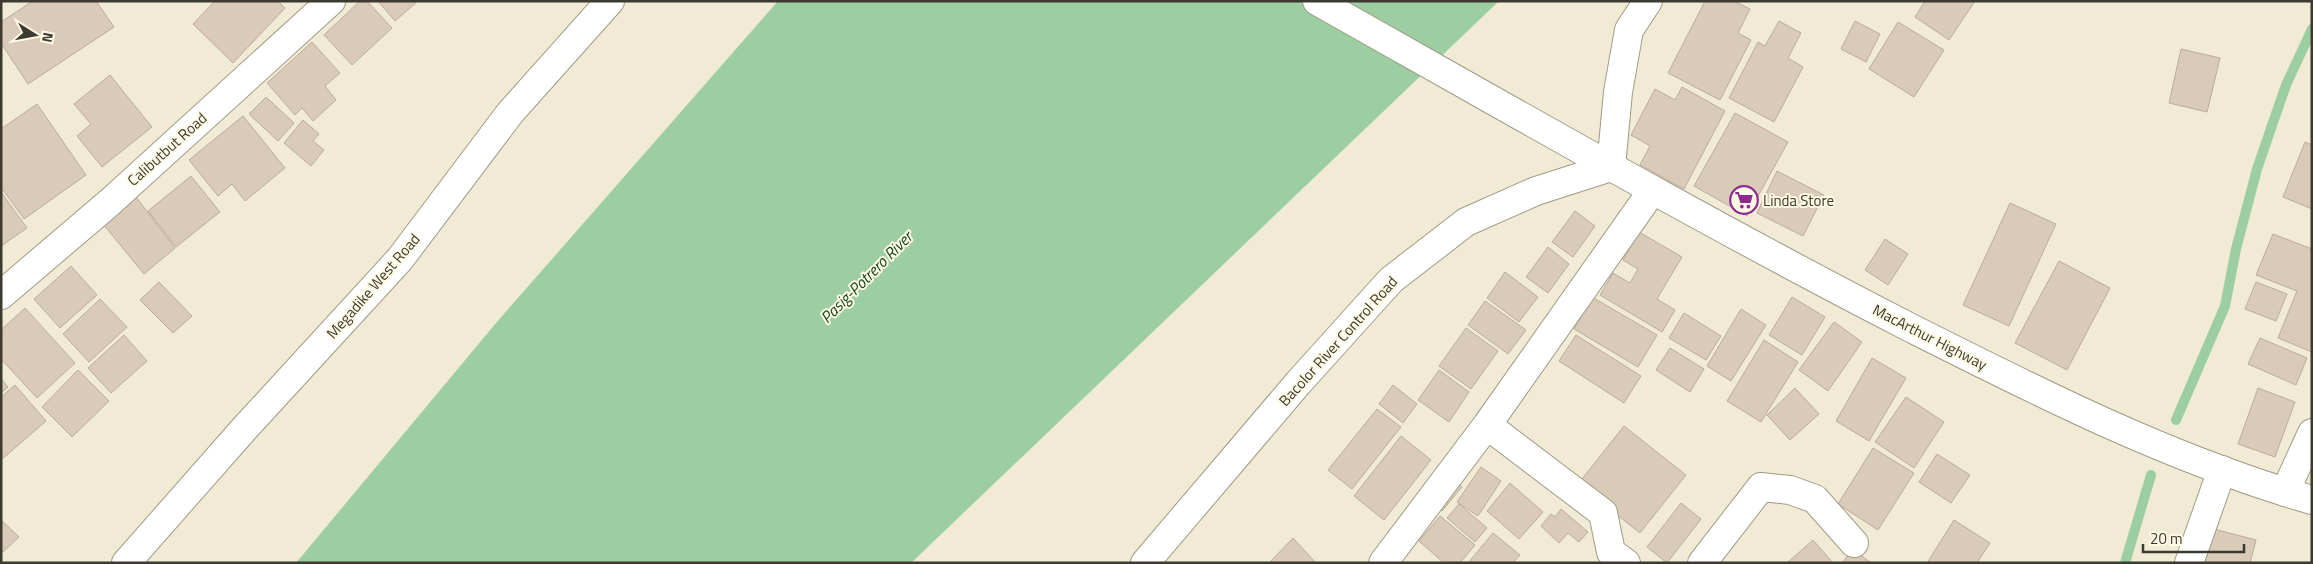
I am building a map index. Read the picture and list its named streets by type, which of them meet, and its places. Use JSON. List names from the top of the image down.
{
  "streets": {
    "street": [
      "Calibutbut Road",
      "Megadike West Road",
      "MacArthur Highway",
      "Bacolor River Control Road"
    ]
  },
  "crossings": [
    ["MacArthur Highway", "Bacolor River Control Road"]
  ],
  "water": ["Pasig-Potrero River"],
  "places": {
    "supermarket": ["Linda Store"]
  },
  "scale_bar": "20 m",
  "north": "right"
}
